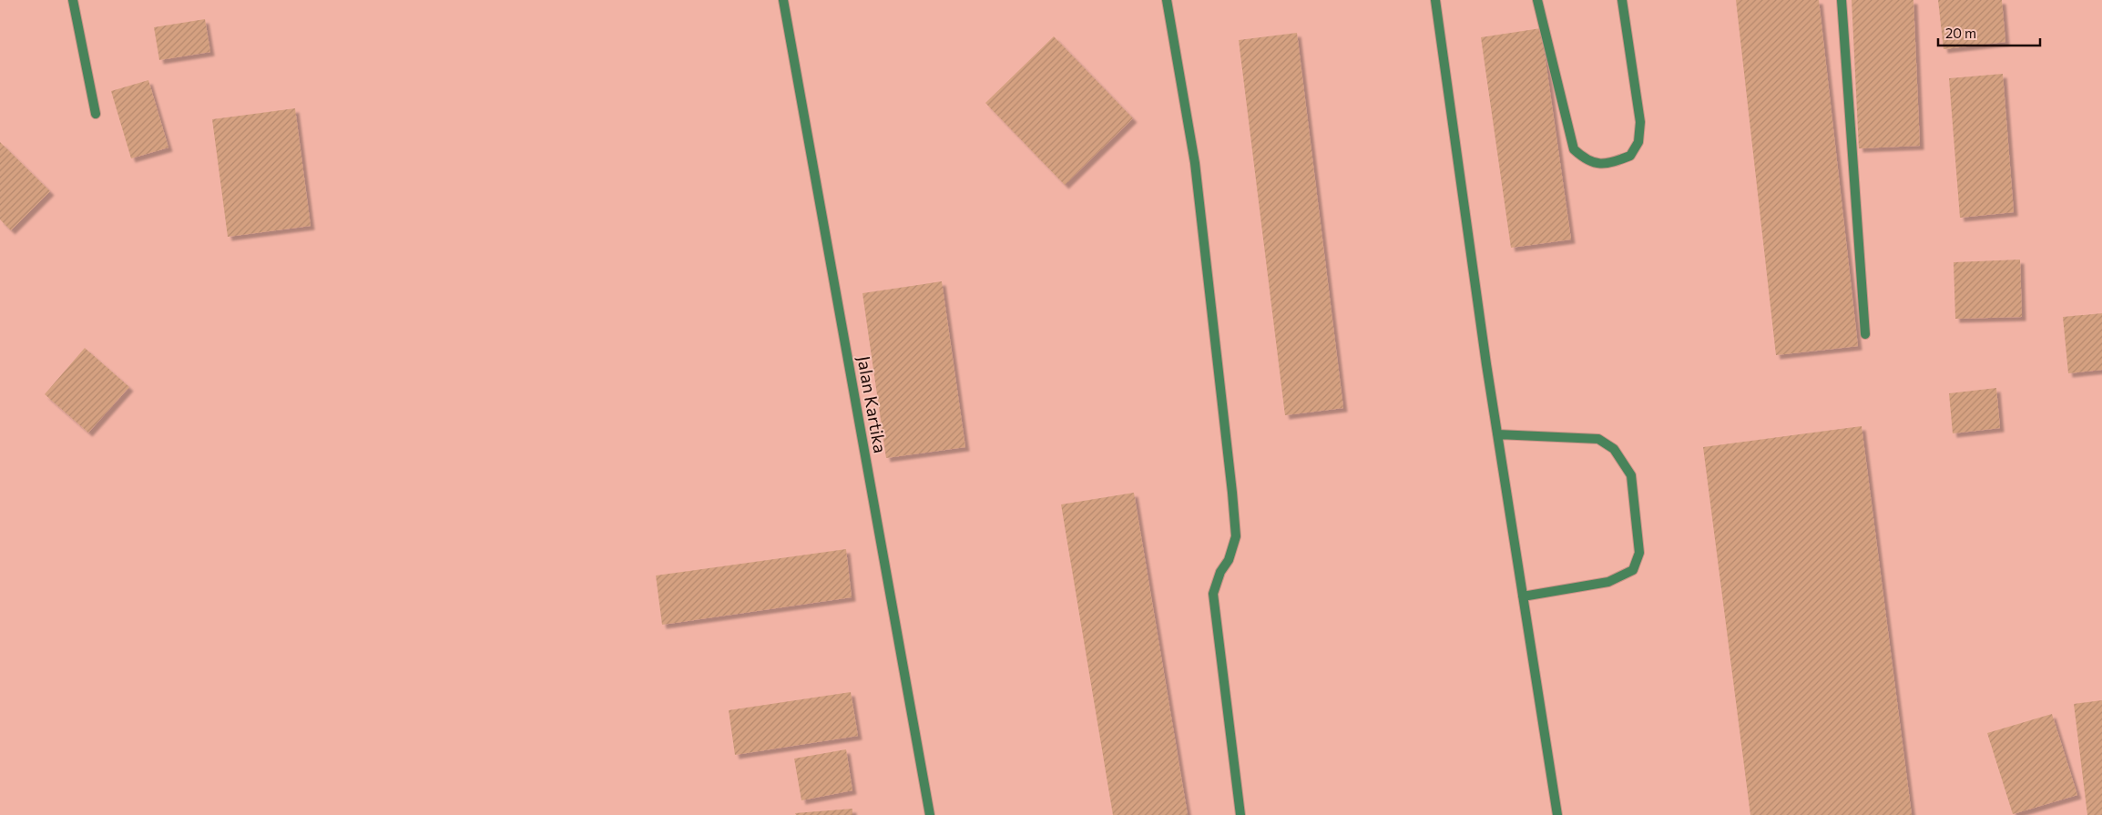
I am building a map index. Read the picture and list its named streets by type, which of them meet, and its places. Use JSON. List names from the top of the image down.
{
  "streets": {
    "street": ["Jalan Kartika"]
  },
  "scale_bar": "20 m"
}
